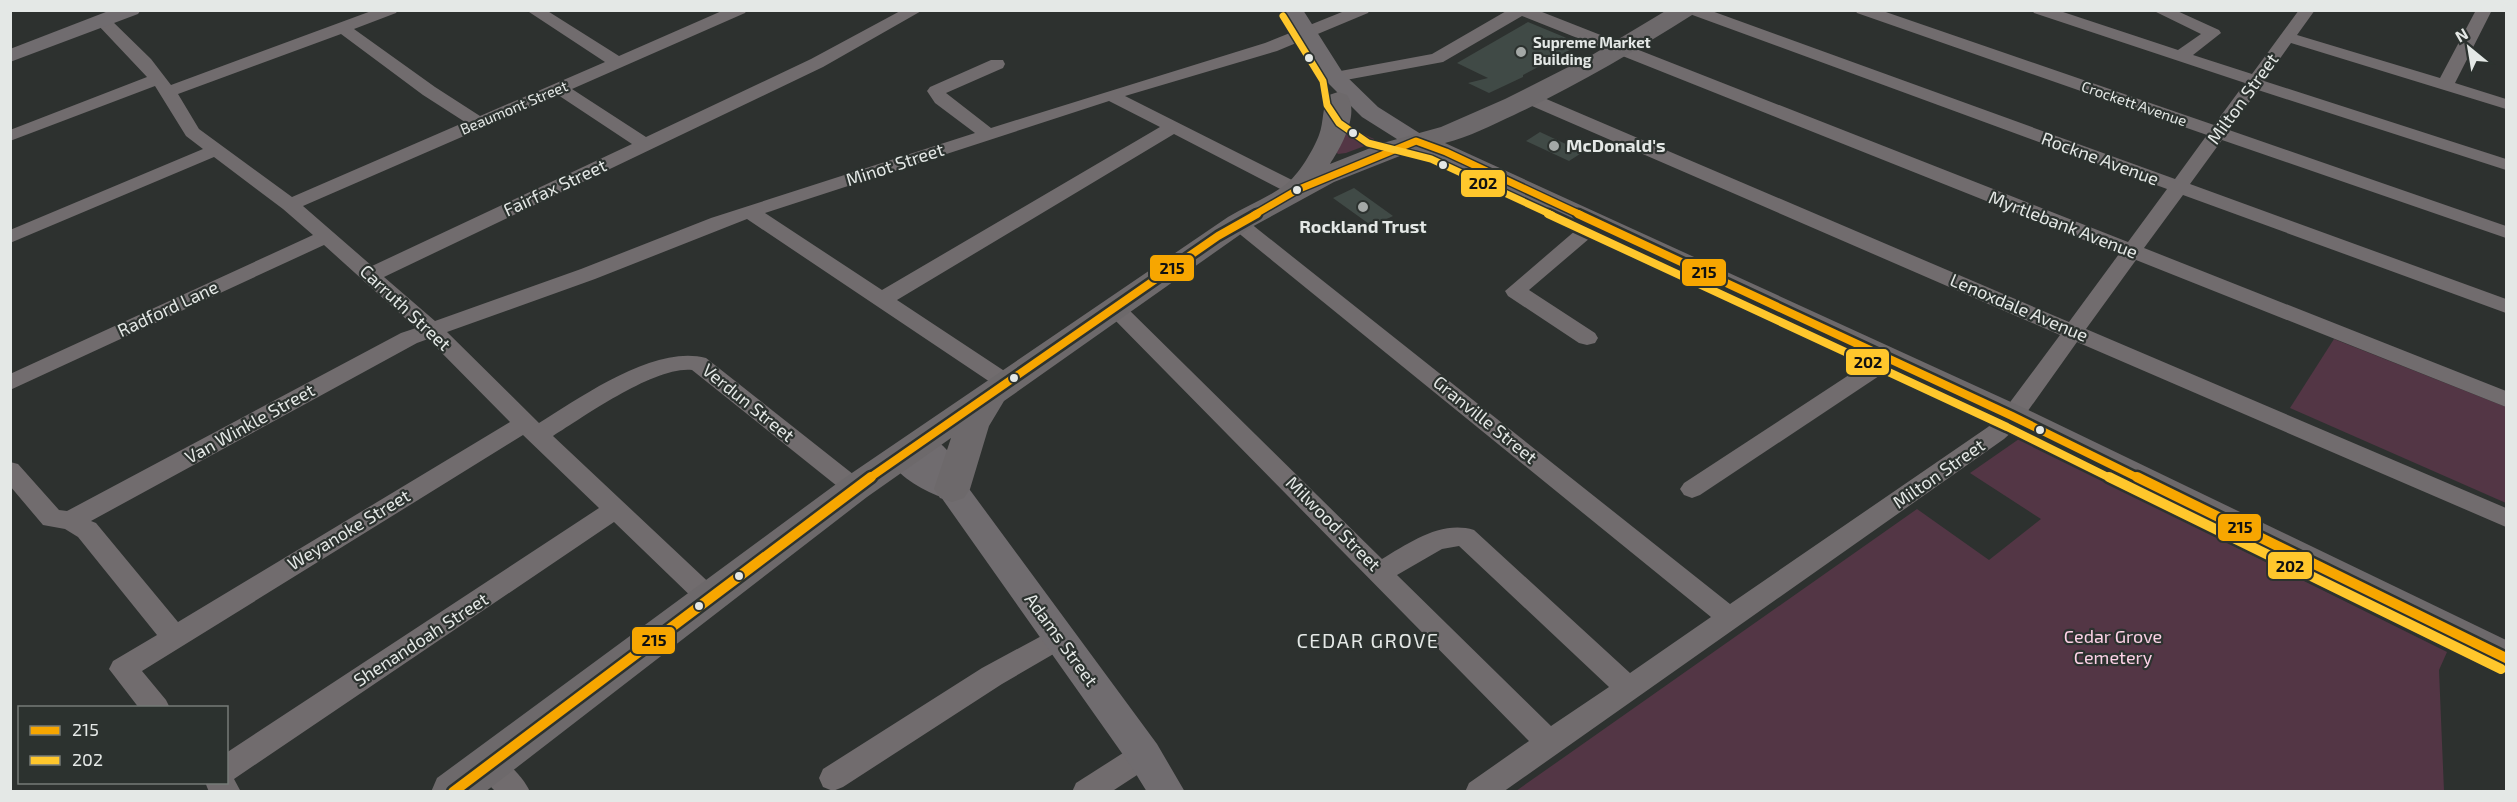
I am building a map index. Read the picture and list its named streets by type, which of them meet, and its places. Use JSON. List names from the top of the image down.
{
  "streets": {
    "main road": ["Adams Street"],
    "street": [
      "Milton Street",
      "Crockett Avenue",
      "Beaumont Street",
      "Rockne Avenue",
      "Minot Street",
      "Fairfax Street",
      "Myrtlebank Avenue",
      "Carruth Street",
      "Lenoxdale Avenue",
      "Radford Lane",
      "Verdun Street",
      "Granville Street",
      "Van Winkle Street",
      "Milwood Street",
      "Weyanoke Street",
      "Shenandoah Street"
    ]
  },
  "crossings": [
    ["Milton Street", "Crockett Avenue"],
    ["Milton Street", "Rockne Avenue"],
    ["Milton Street", "Myrtlebank Avenue"],
    ["Milton Street", "Lenoxdale Avenue"],
    ["Milton Street", "Granville Street"],
    ["Milton Street", "Milwood Street"],
    ["Beaumont Street", "Carruth Street"],
    ["Minot Street", "Carruth Street"],
    ["Minot Street", "Van Winkle Street"],
    ["Fairfax Street", "Carruth Street"],
    ["Carruth Street", "Radford Lane"],
    ["Carruth Street", "Verdun Street"],
    ["Carruth Street", "Van Winkle Street"],
    ["Carruth Street", "Weyanoke Street"],
    ["Carruth Street", "Shenandoah Street"],
    ["Verdun Street", "Weyanoke Street"]
  ],
  "districts": ["CEDAR GROVE"],
  "parks": ["Cedar Grove Cemetery"],
  "places": ["Supreme Market Building", "McDonald's", "Rockland Trust"],
  "lines": ["transit line 202", "transit line 215"],
  "legend": ["215", "202"],
  "north": "top left"
}
